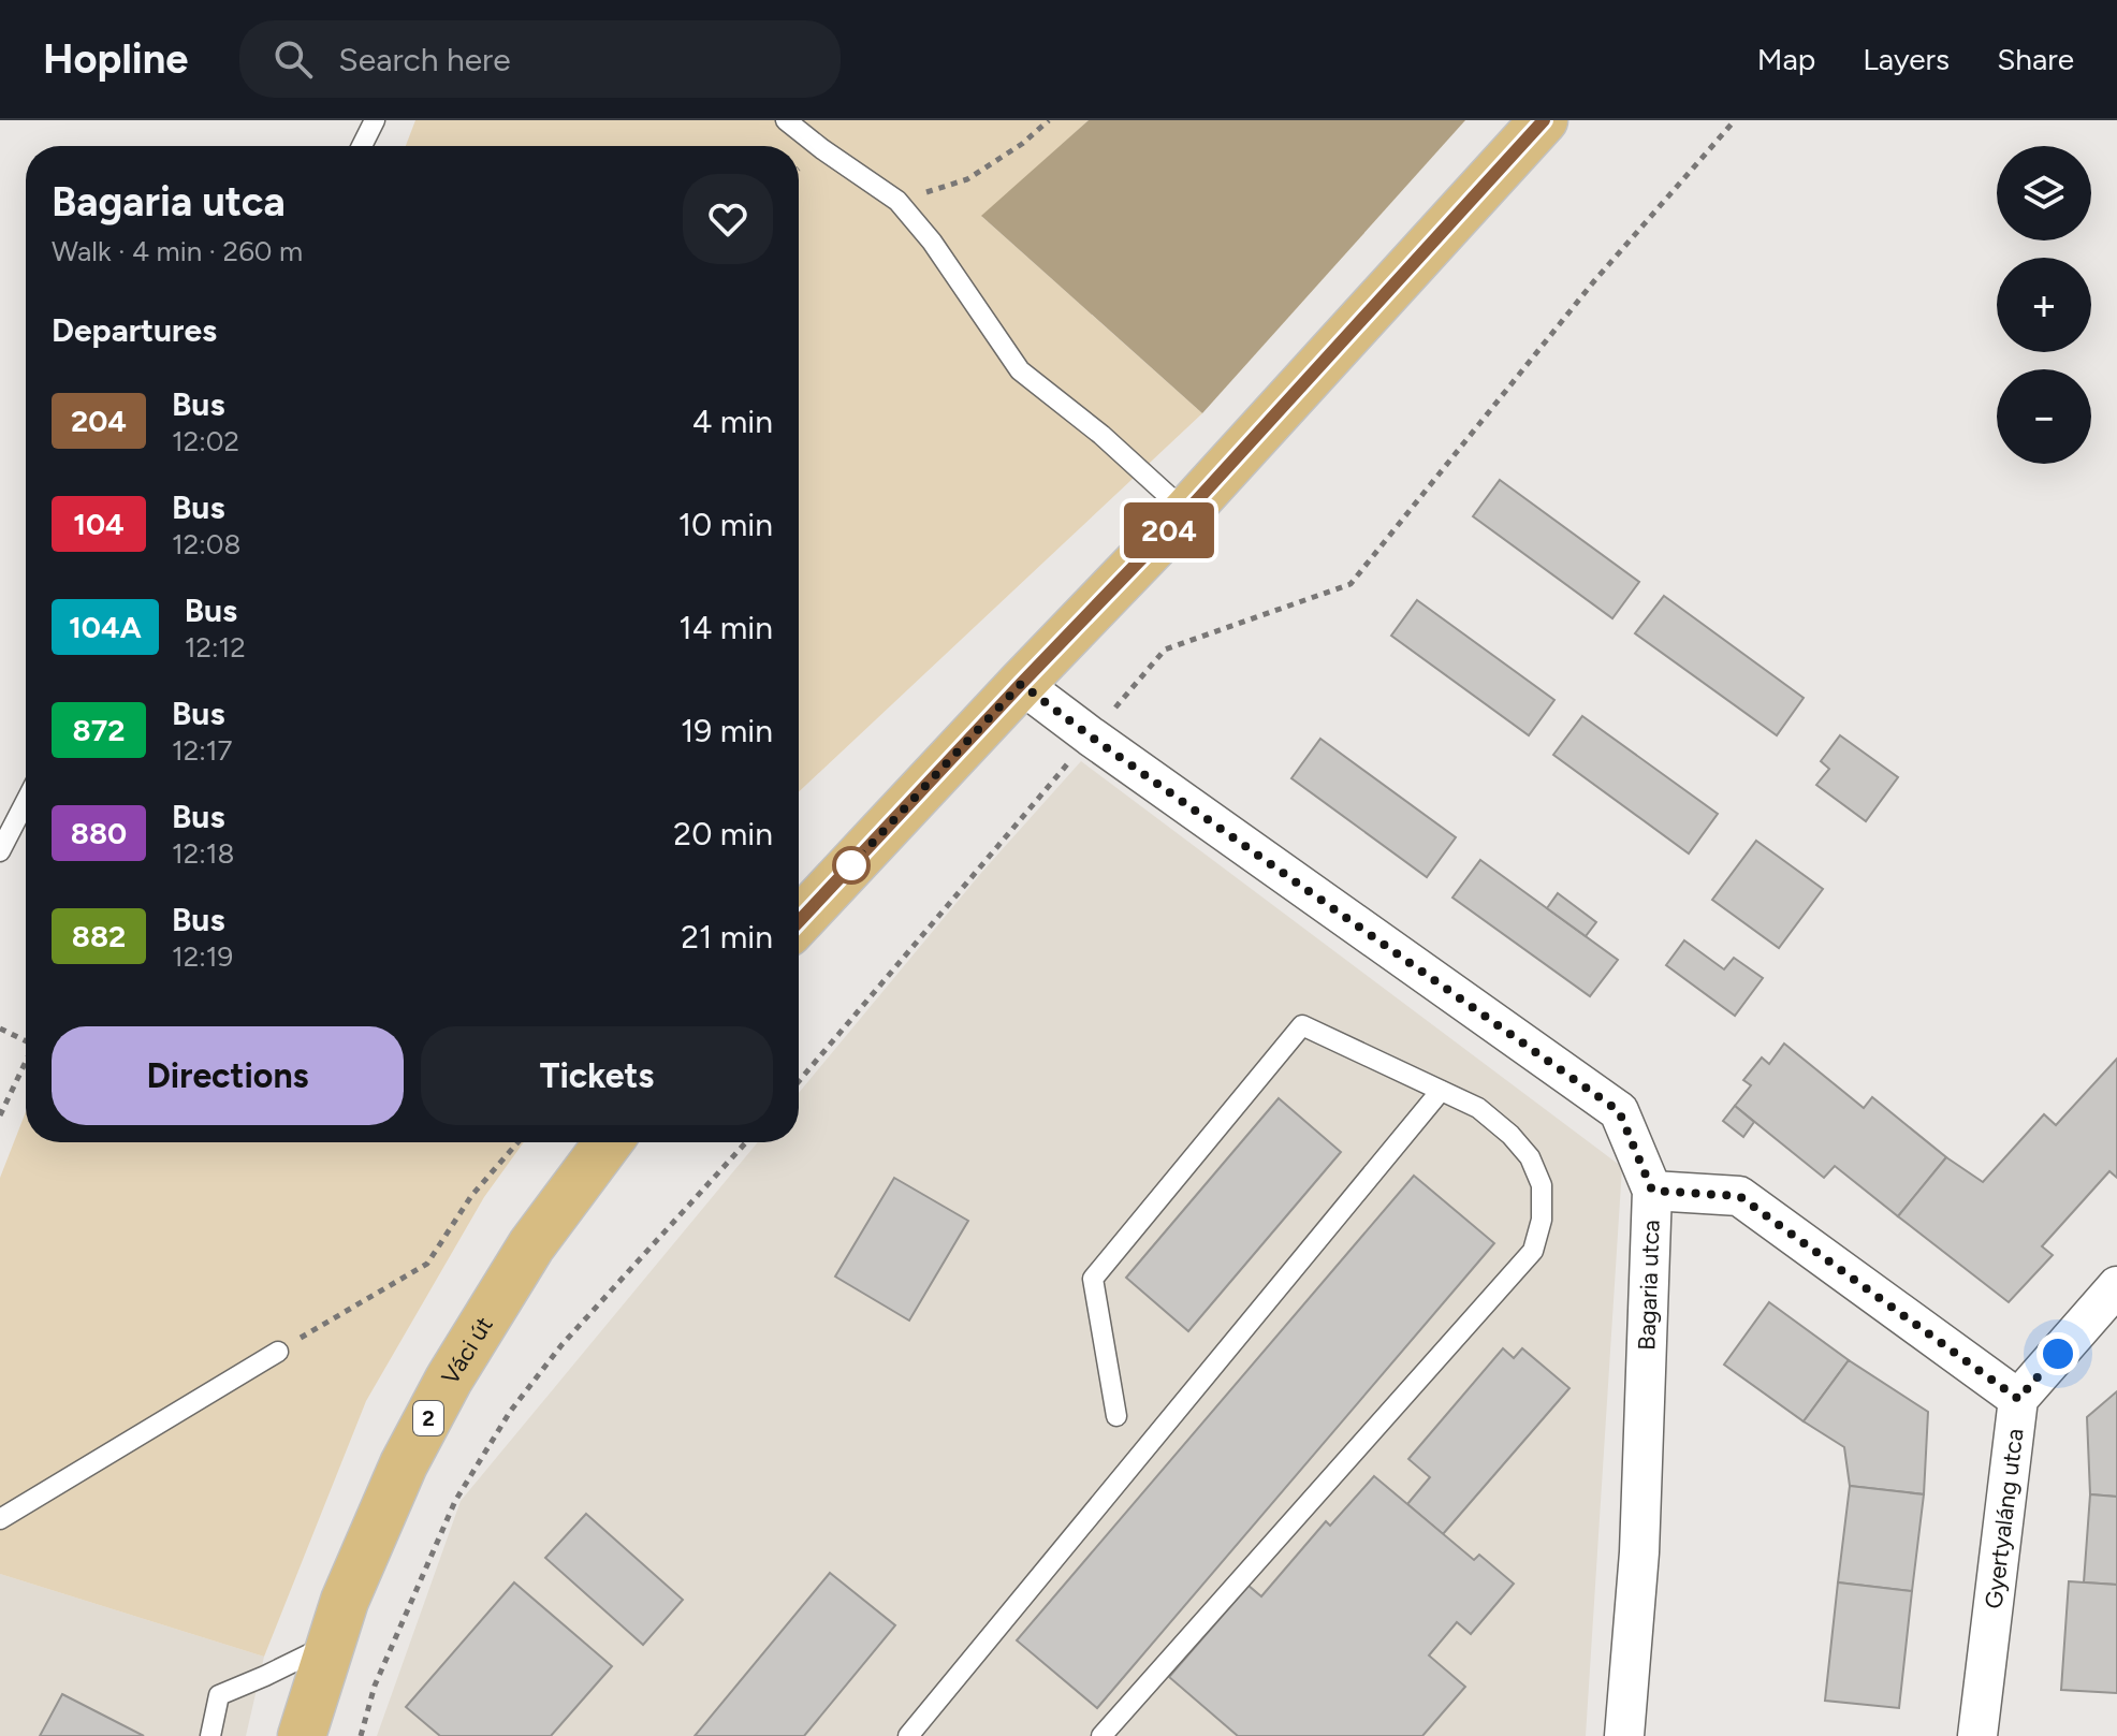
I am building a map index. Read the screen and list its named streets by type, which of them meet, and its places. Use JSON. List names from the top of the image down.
{
  "streets": {
    "main road": ["Váci út", "2"],
    "street": ["Bagaria utca", "Gyertyaláng utca"]
  },
  "lines": ["bus line 204"],
  "page": {
    "header": "Hopline",
    "search": "Search here",
    "nav": ["Map", "Layers", "Share"],
    "on_map": "204",
    "map_buttons": ["+", "−"],
    "heading": [
      ["Bagaria utca", "Walk · 4 min · 260 m"],
      "Departures"
    ],
    "list": [
      {
        "mark": "204",
        "name": "Bus",
        "note": "12:02",
        "value": "4 min"
      },
      {
        "mark": "104",
        "name": "Bus",
        "note": "12:08",
        "value": "10 min"
      },
      {
        "mark": "104A",
        "name": "Bus",
        "note": "12:12",
        "value": "14 min"
      },
      {
        "mark": "872",
        "name": "Bus",
        "note": "12:17",
        "value": "19 min"
      },
      {
        "mark": "880",
        "name": "Bus",
        "note": "12:18",
        "value": "20 min"
      },
      {
        "mark": "882",
        "name": "Bus",
        "note": "12:19",
        "value": "21 min"
      }
    ],
    "buttons": ["Directions", "Tickets"]
  }
}
